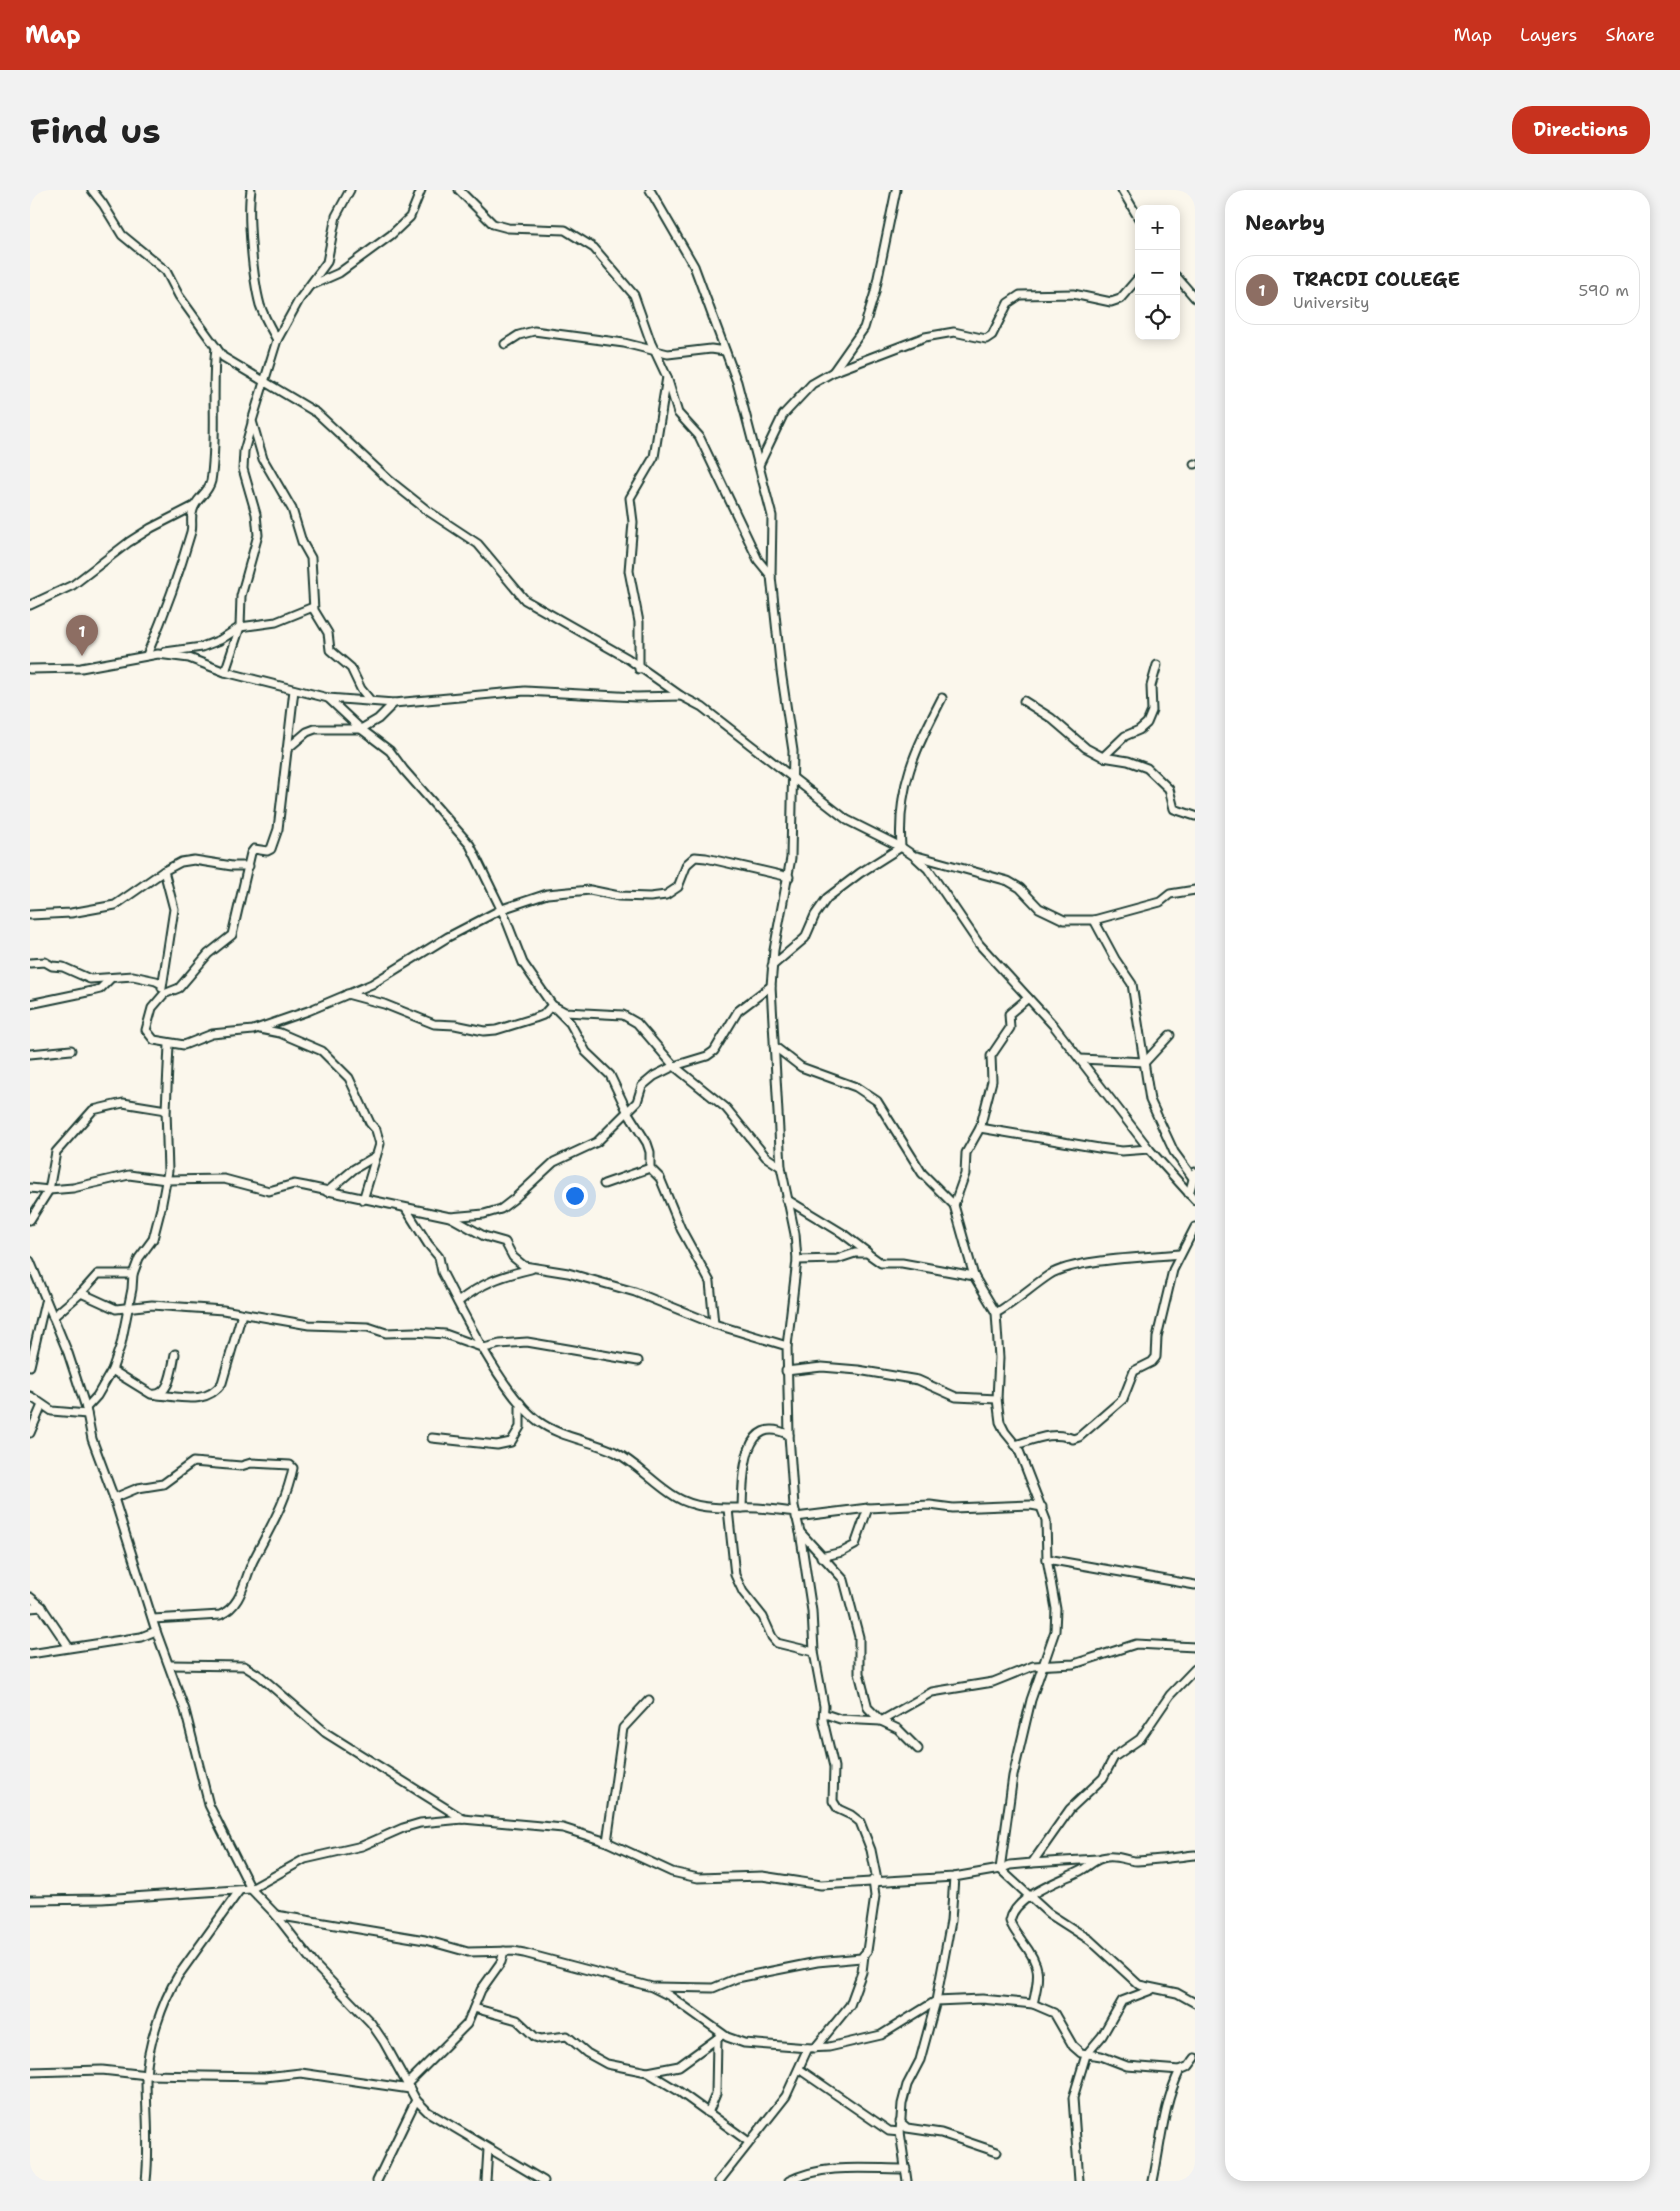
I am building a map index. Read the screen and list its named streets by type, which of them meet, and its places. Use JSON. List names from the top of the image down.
{
  "page": {
    "header": "Map",
    "nav": ["Map", "Layers", "Share"],
    "buttons": "Directions",
    "title": "Find us",
    "heading": "Nearby",
    "map_buttons": ["+", "−"],
    "list": [
      {
        "mark": "1",
        "name": "TRACDI COLLEGE",
        "note": "University",
        "value": "590 m"
      }
    ],
    "pins": "1"
  }
}
